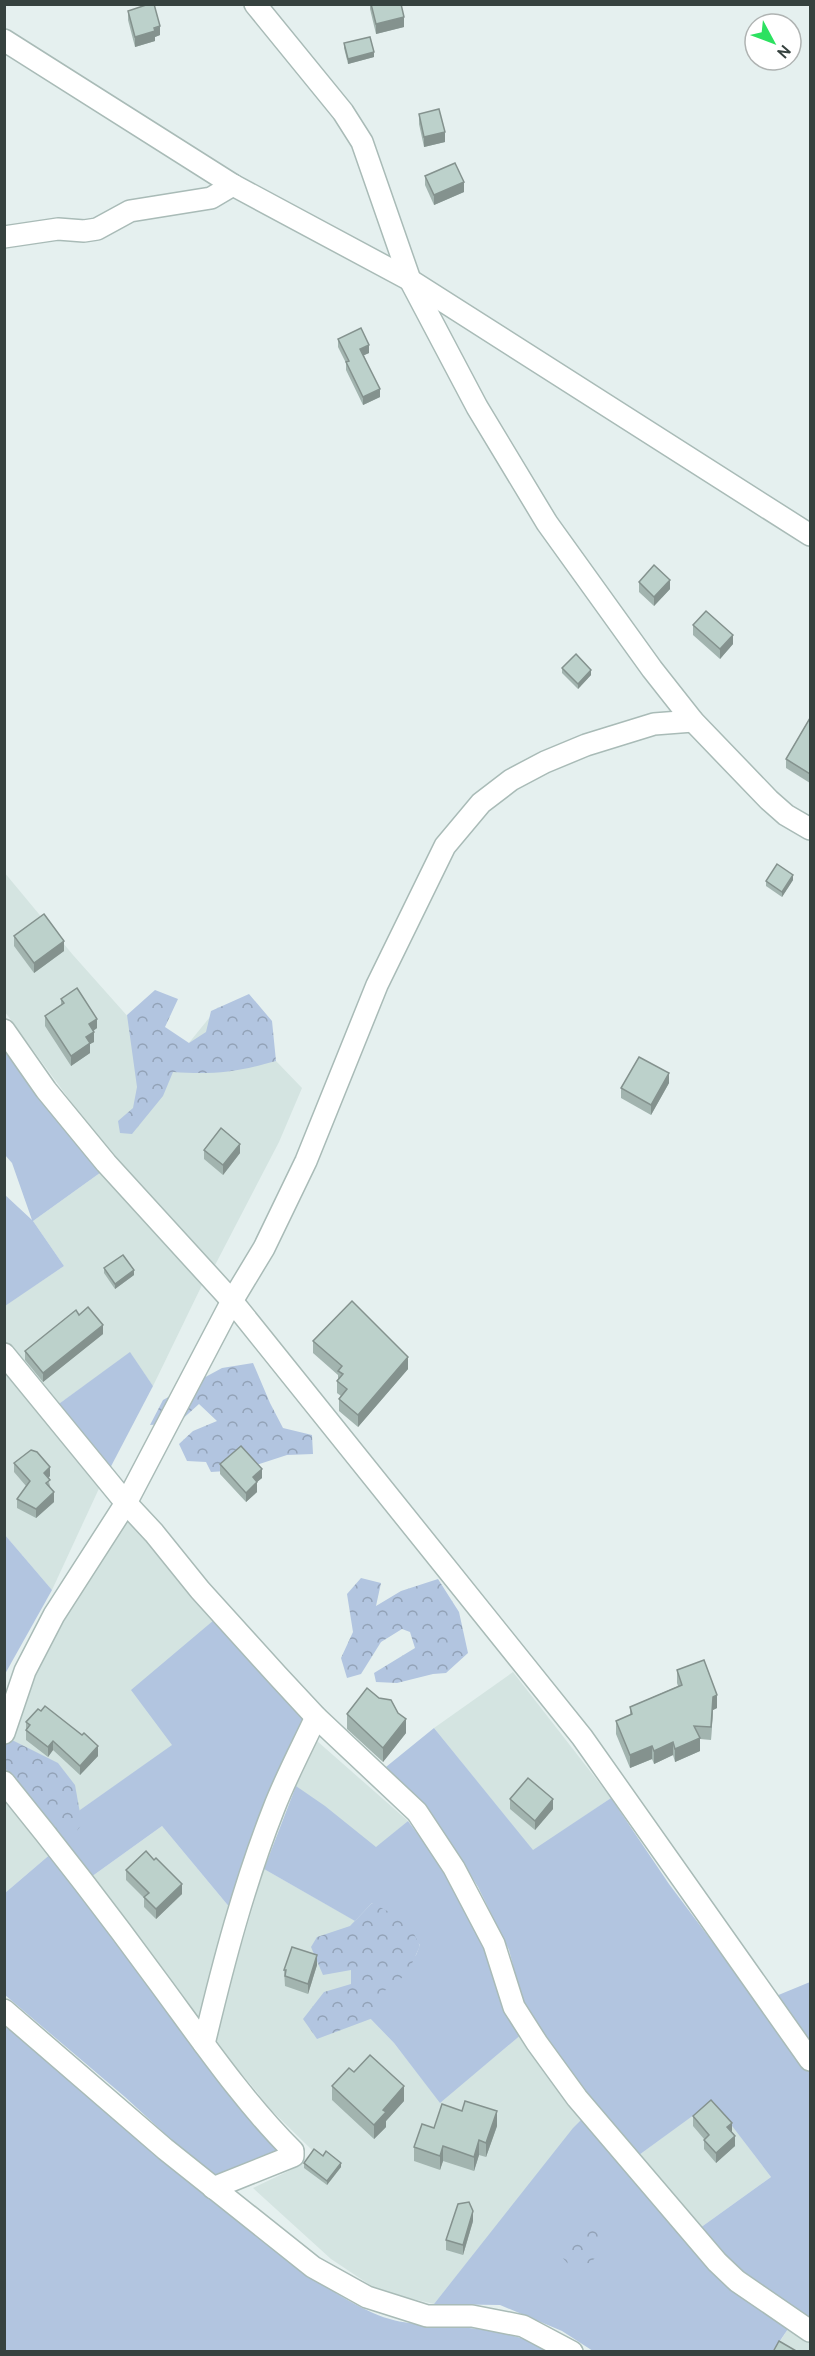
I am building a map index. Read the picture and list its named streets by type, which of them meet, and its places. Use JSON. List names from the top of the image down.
{
  "north": "bottom right"
}
